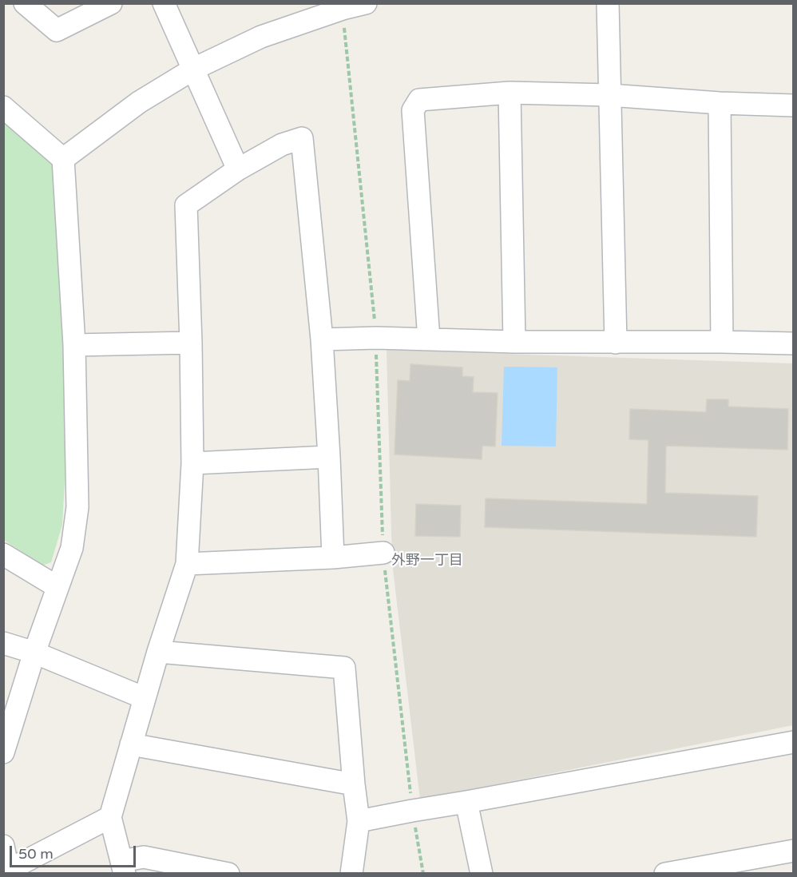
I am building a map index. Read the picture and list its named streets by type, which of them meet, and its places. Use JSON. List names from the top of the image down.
{
  "districts": ["外野一丁目"],
  "scale_bar": "50 m"
}
